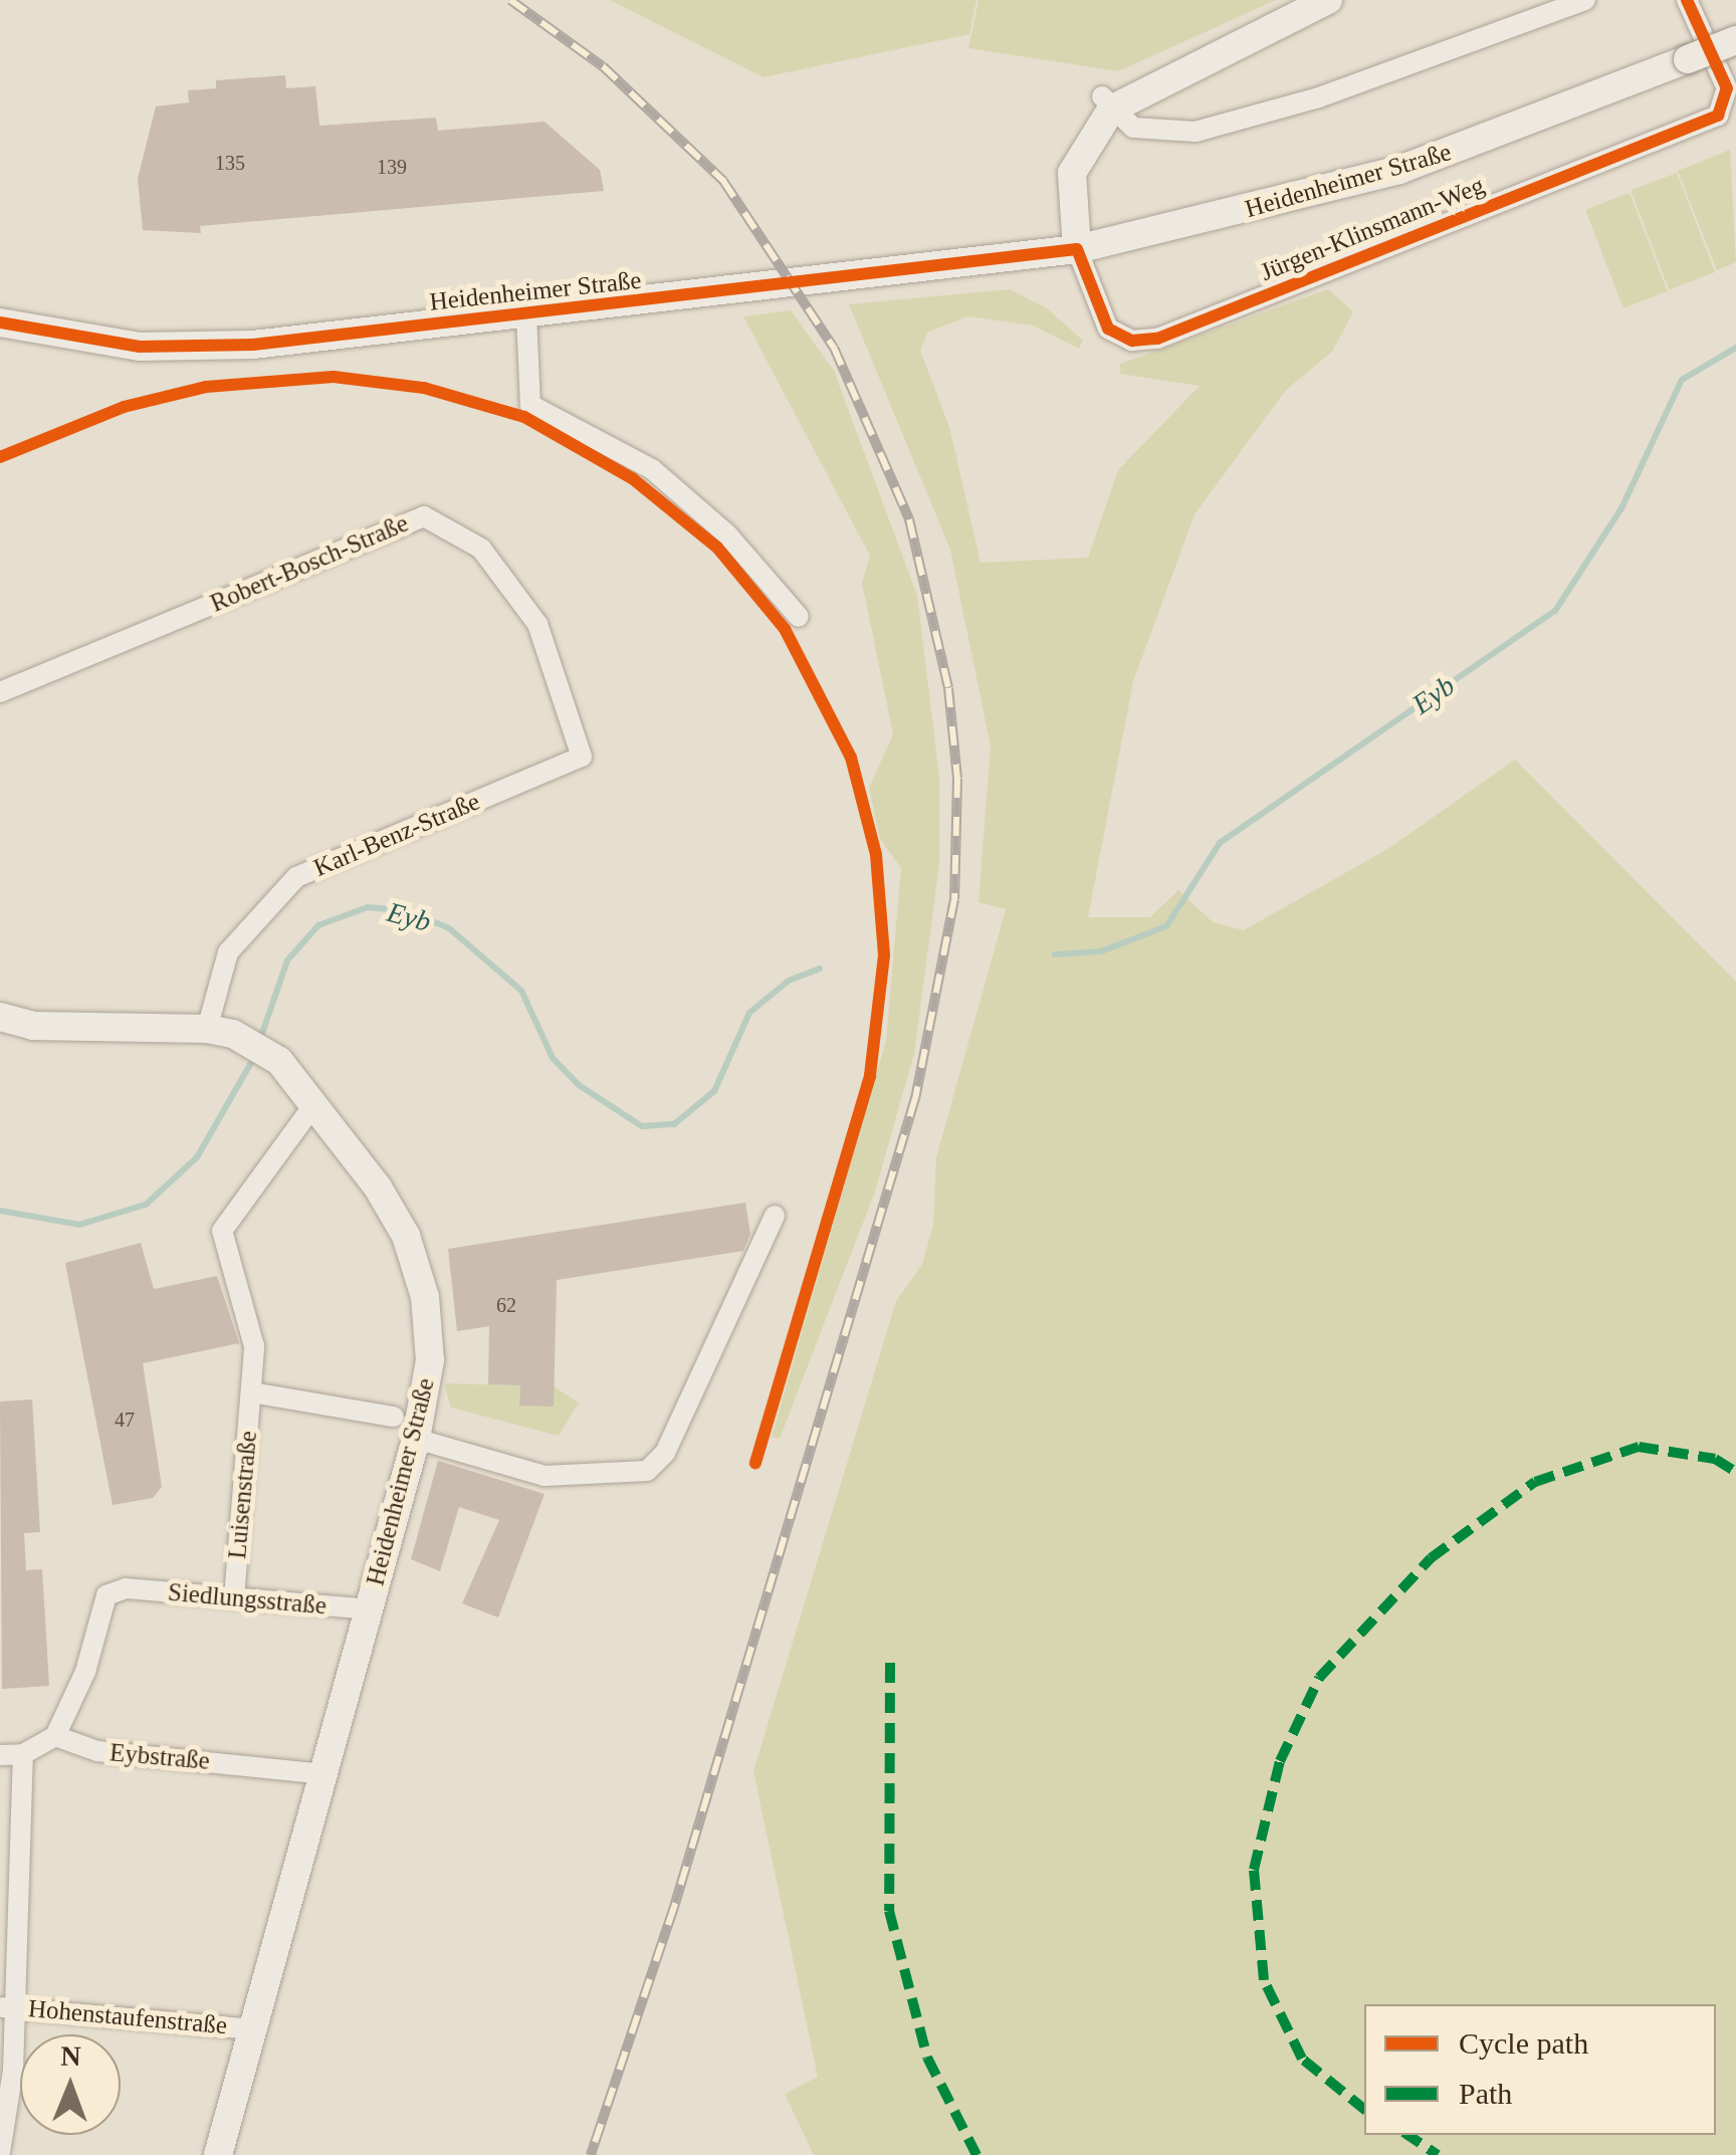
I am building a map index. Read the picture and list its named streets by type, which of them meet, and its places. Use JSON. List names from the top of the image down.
{
  "streets": {
    "street": [
      "Heidenheimer Straße",
      "Jürgen-Klinsmann-Weg",
      "Robert-Bosch-Straße",
      "Karl-Benz-Straße",
      "Luisenstraße",
      "Siedlungsstraße",
      "Eybstraße",
      "Hohenstaufenstraße"
    ]
  },
  "crossings": [
    ["Heidenheimer Straße", "Jürgen-Klinsmann-Weg"],
    ["Heidenheimer Straße", "Karl-Benz-Straße"],
    ["Heidenheimer Straße", "Luisenstraße"],
    ["Heidenheimer Straße", "Siedlungsstraße"],
    ["Heidenheimer Straße", "Eybstraße"],
    ["Heidenheimer Straße", "Hohenstaufenstraße"],
    ["Robert-Bosch-Straße", "Karl-Benz-Straße"],
    ["Luisenstraße", "Siedlungsstraße"],
    ["Siedlungsstraße", "Eybstraße"]
  ],
  "water": ["Eyb"],
  "house_numbers": [
    "135",
    "139",
    "62",
    "47"
  ],
  "legend": ["Cycle path", "Path"],
  "north": "top"
}
